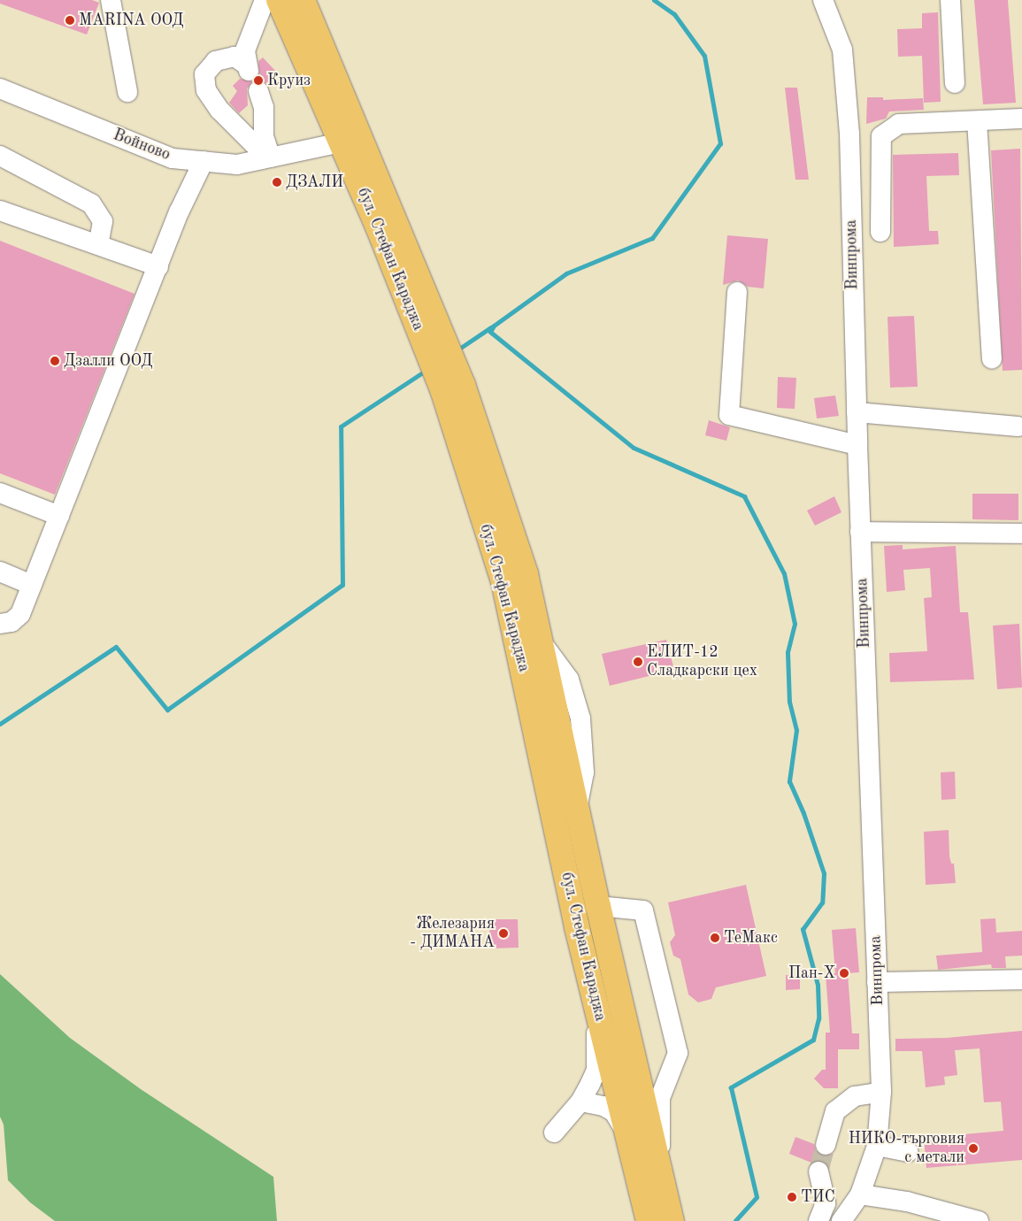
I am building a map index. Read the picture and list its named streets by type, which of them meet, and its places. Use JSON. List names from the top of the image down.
{
  "streets": {
    "main road": ["бул. Стефан Караджа"],
    "street": ["Войново", "Винпрома"]
  },
  "crossings": [
    ["Войново", "бул. Стефан Караджа"]
  ],
  "places": [
    "MARINA ООД",
    "Круиз",
    "ДЗАЛИ",
    "Дзалли ООД",
    "ЕЛИТ-12 Сладкарски цех",
    "Железария - ДИМАНА",
    "ТеМакс",
    "Пан-Х",
    "НИКО-търговия с метали",
    "ТИС"
  ]
}
